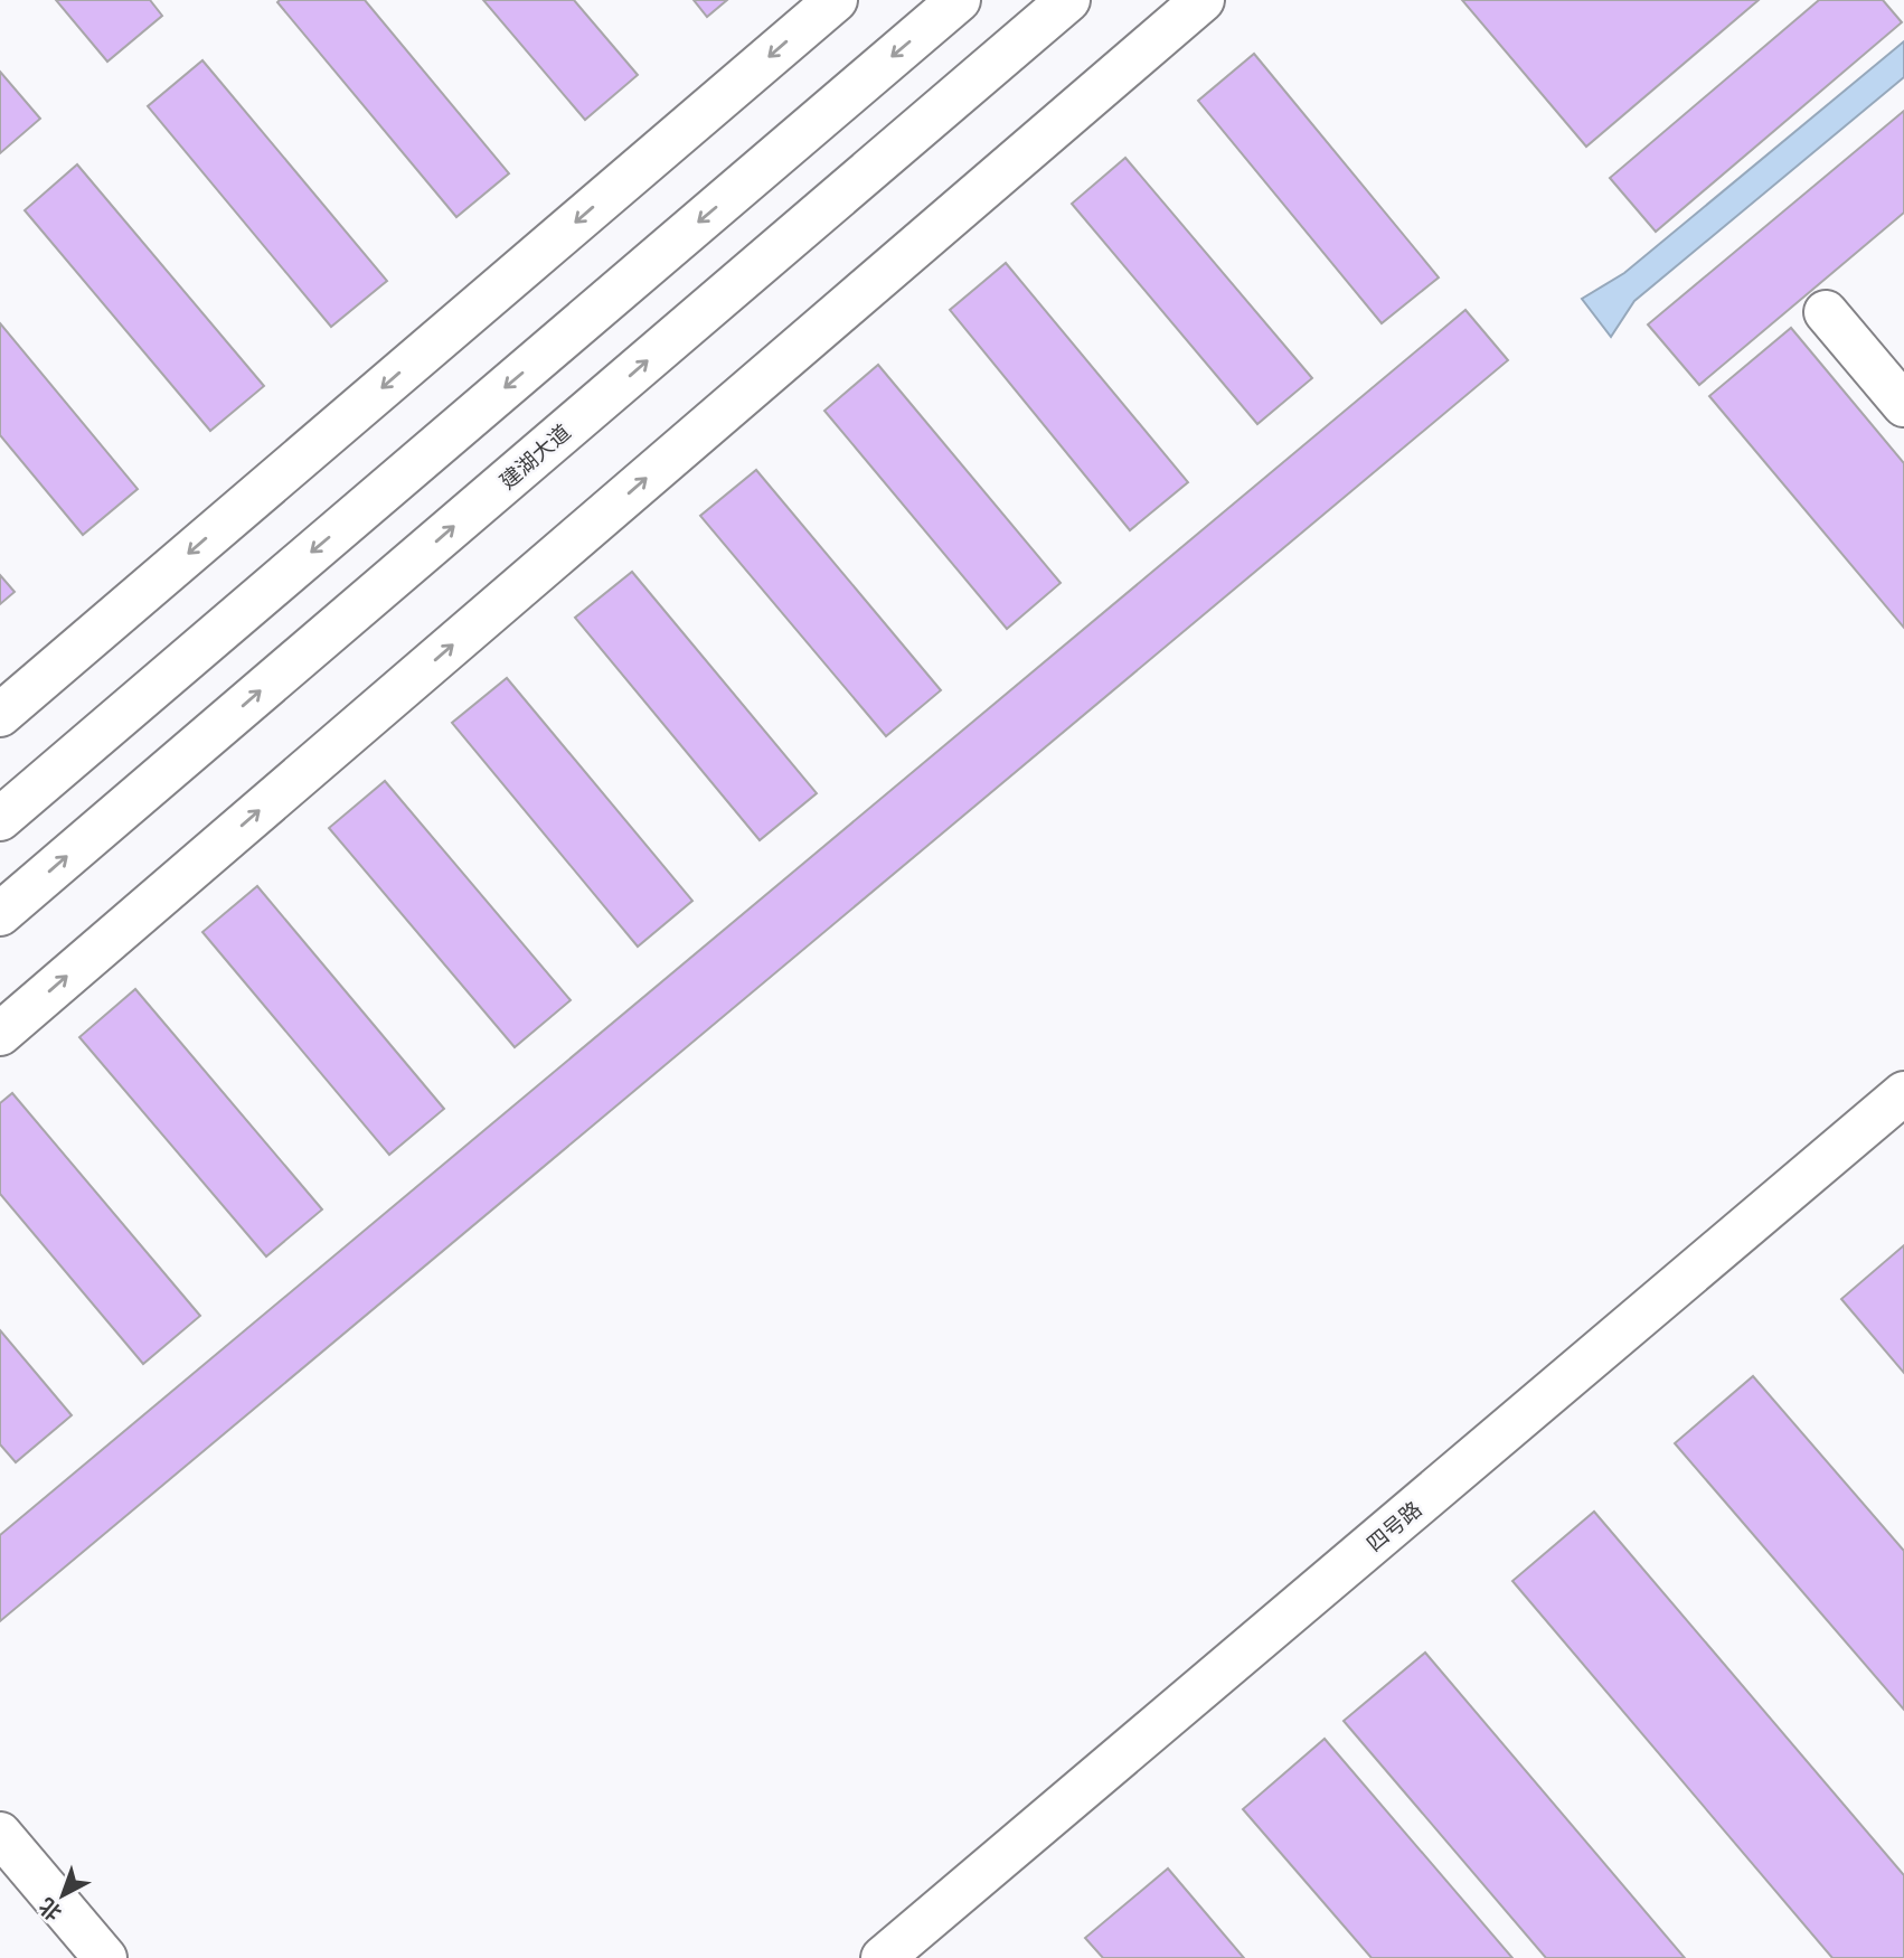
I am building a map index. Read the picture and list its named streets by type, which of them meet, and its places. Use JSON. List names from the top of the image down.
{
  "streets": {
    "street": ["建湖大道", "四号路"]
  },
  "north": "bottom left"
}
